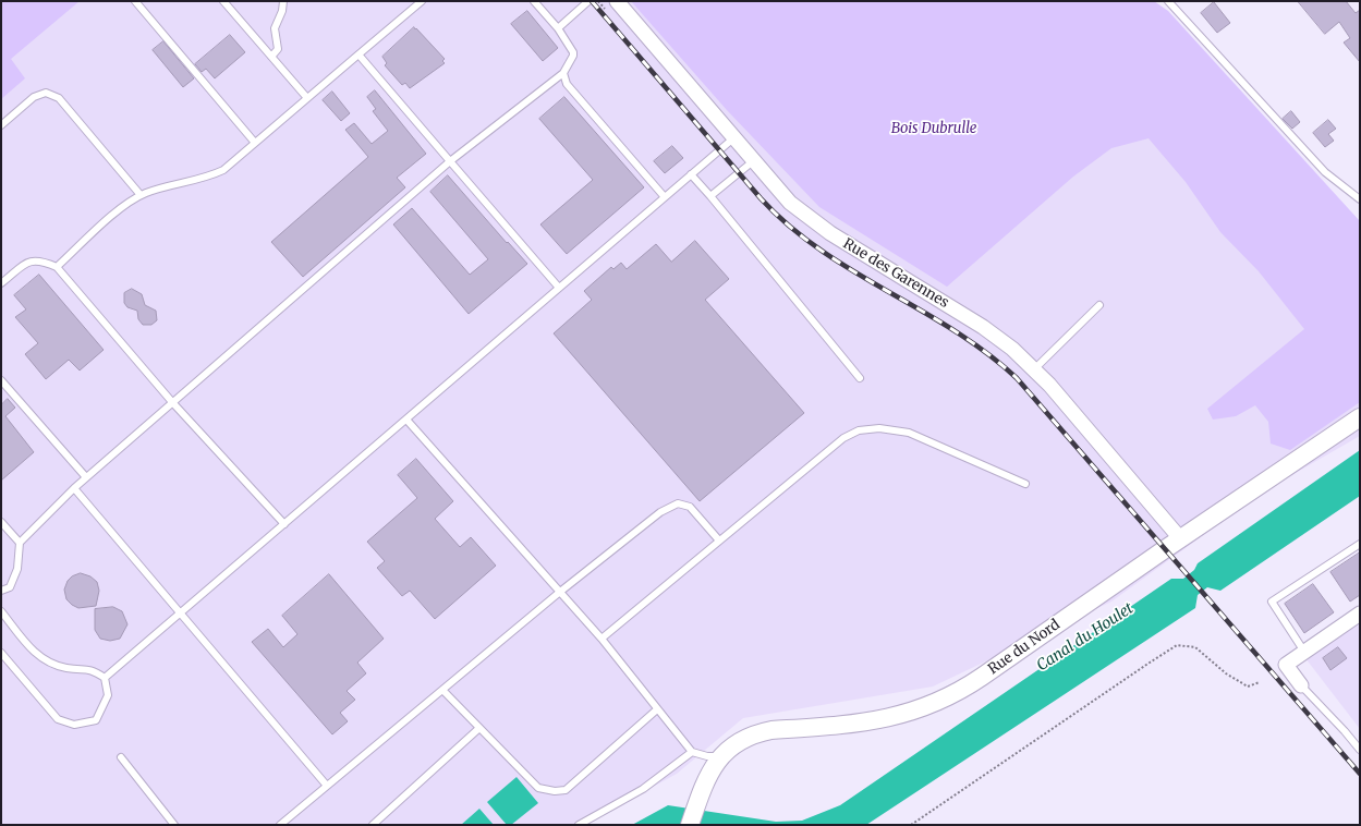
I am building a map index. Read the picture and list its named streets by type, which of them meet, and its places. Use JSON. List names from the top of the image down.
{
  "streets": {
    "street": ["Rue des Garennes", "Rue du Nord"]
  },
  "crossings": [
    ["Rue des Garennes", "Rue du Nord"]
  ],
  "water": ["Canal du Houlet"],
  "parks": ["Bois Dubrulle"]
}
